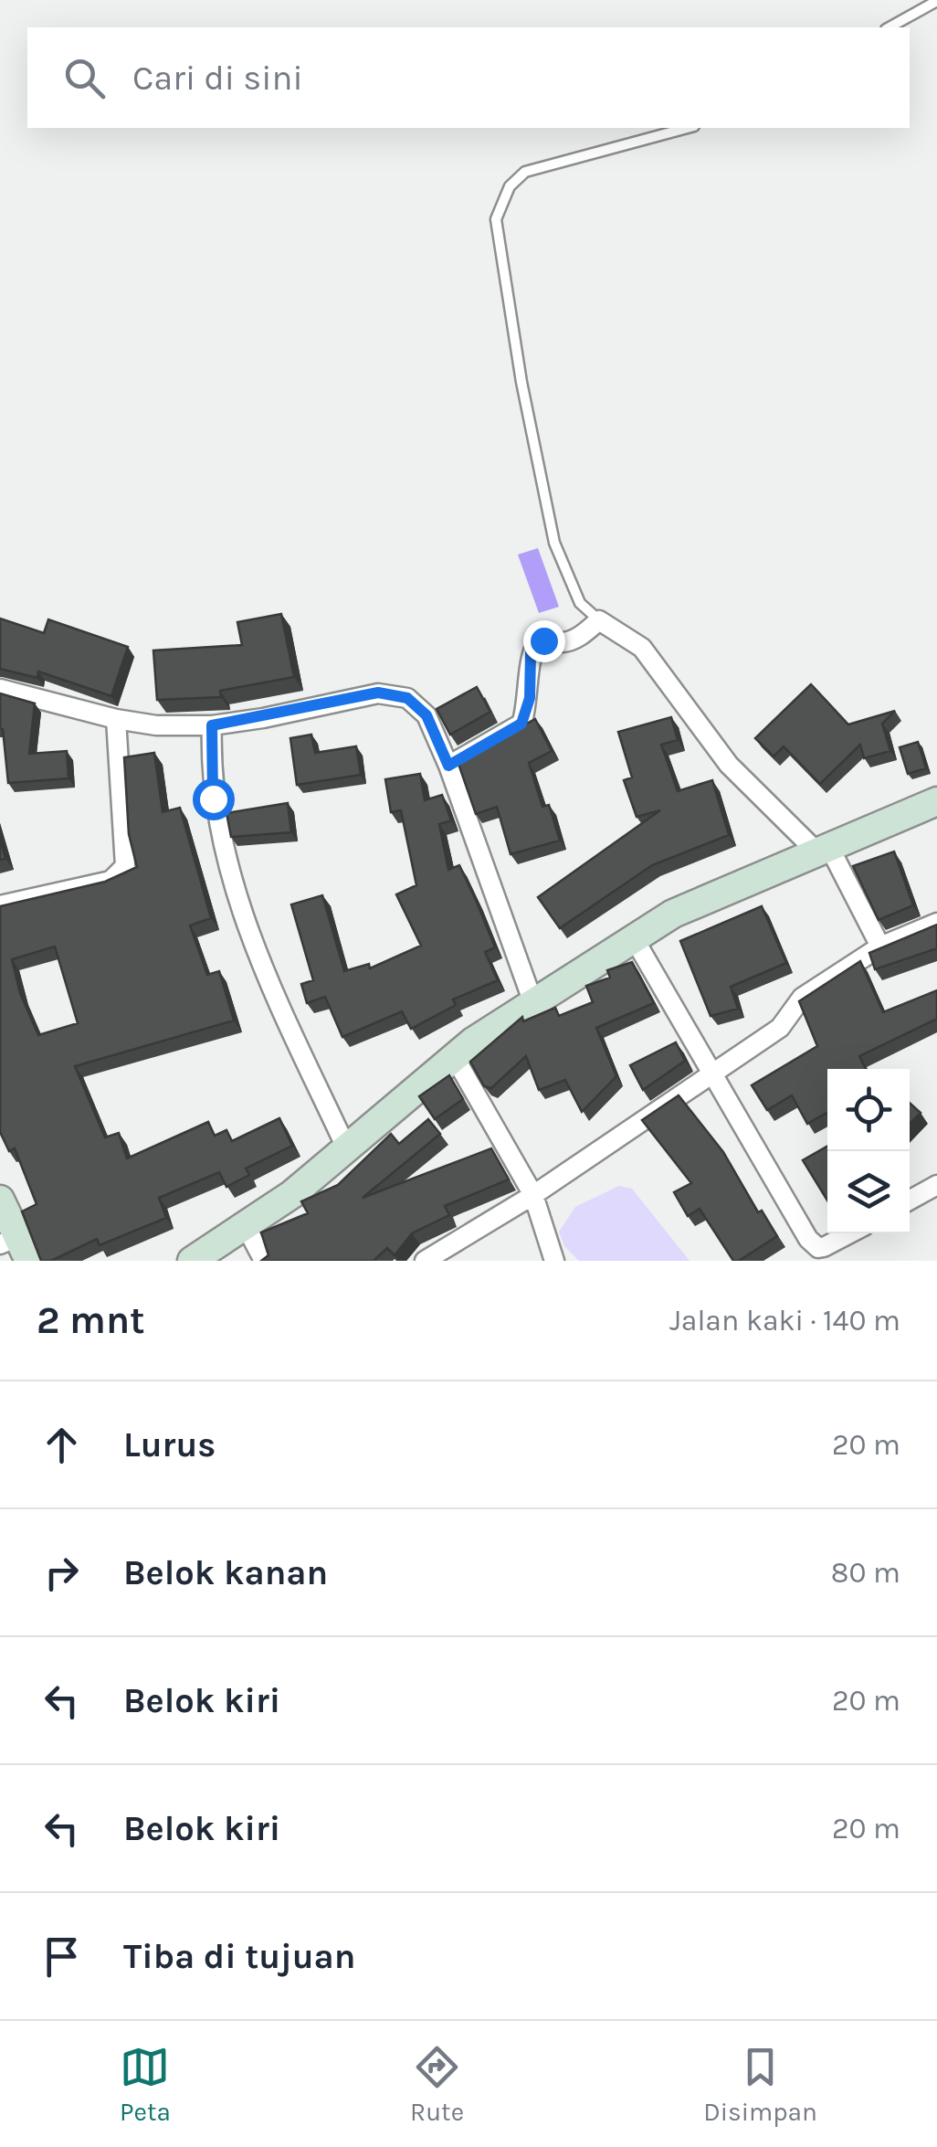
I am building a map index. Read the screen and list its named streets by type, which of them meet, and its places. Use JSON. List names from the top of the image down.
{
  "page": {
    "search": "Cari di sini",
    "heading": ["2 mnt", "Jalan kaki · 140 m"],
    "list": [
      ["Lurus", "20 m"],
      ["Belok kanan", "80 m"],
      ["Belok kiri", "20 m"],
      ["Belok kiri", "20 m"],
      "Tiba di tujuan"
    ],
    "nav": ["Peta", "Rute", "Disimpan"]
  }
}
